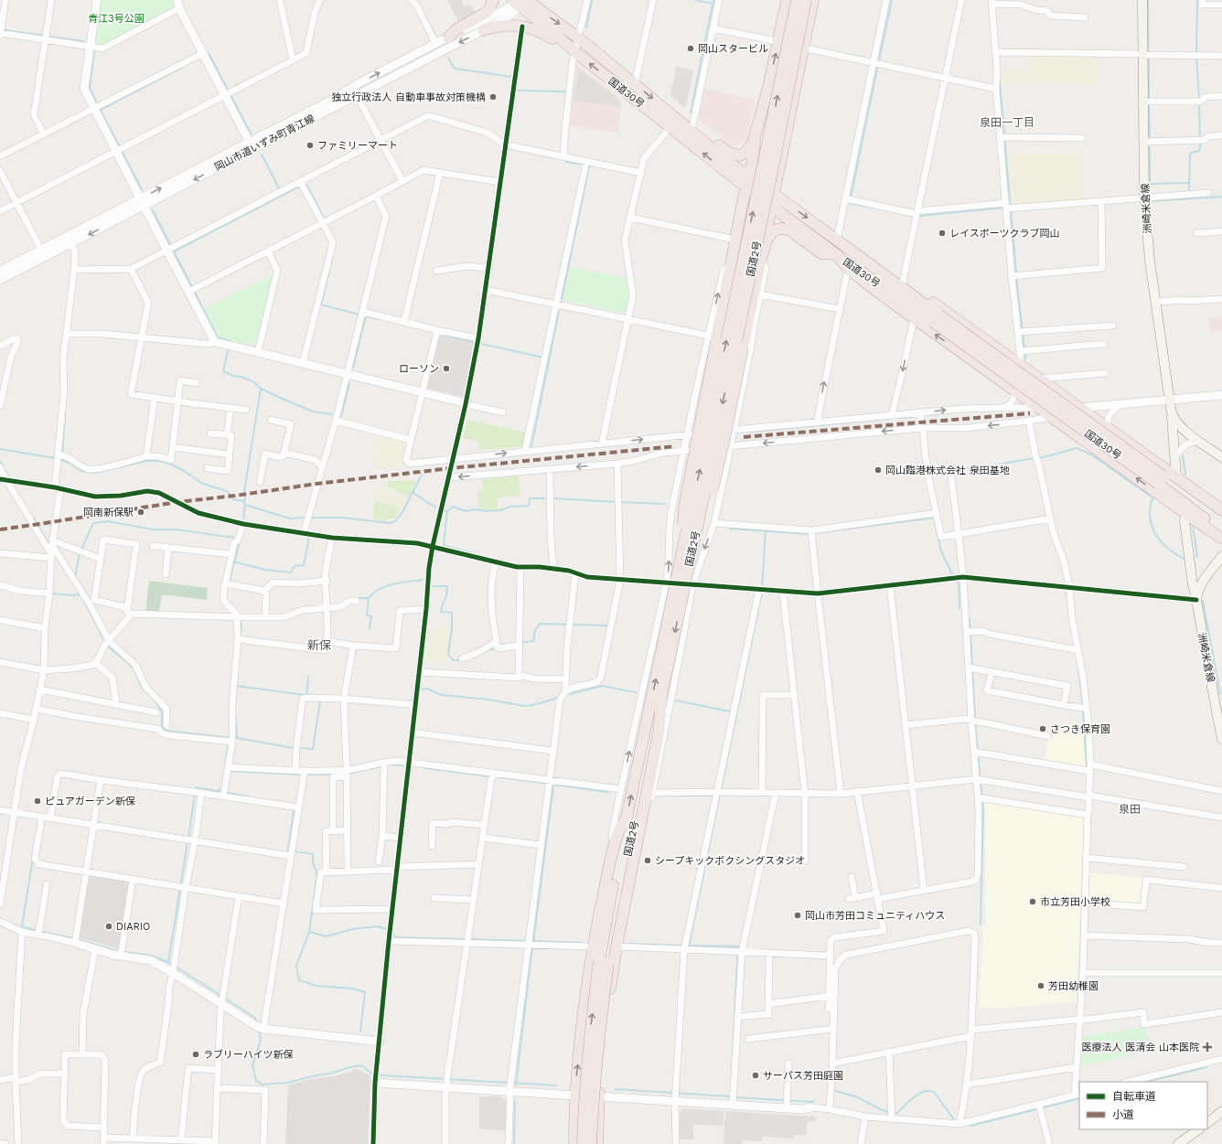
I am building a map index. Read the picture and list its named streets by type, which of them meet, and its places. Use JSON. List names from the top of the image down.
{
  "streets": {
    "highway": ["国道30号", "国道2号"],
    "main road": ["洲崎米倉線"],
    "street": ["岡山市道いずみ町青江線"]
  },
  "crossings": [
    ["国道30号", "岡山市道いずみ町青江線"]
  ],
  "districts": ["泉田一丁目", "新保", "泉田"],
  "parks": ["青江3号公園"],
  "places": {
    "other": [
      "岡山スタービル",
      "独立行政法人 自動車事故対策機構",
      "ファミリーマート",
      "レイスポーツクラブ岡山",
      "ローソン",
      "岡山臨港株式会社 泉田基地",
      "岡南新保駅",
      "さつき保育園",
      "ピュアガーデン新保",
      "シープキックボクシングスタジオ",
      "市立芳田小学校",
      "岡山市芳田コミュニティハウス",
      "DIARIO",
      "芳田幼稚園",
      "ラブリーハイツ新保",
      "サーパス芳田庭園"
    ],
    "health": ["医療法人 医清会 山本医院"]
  },
  "legend": ["自転車道", "小道"]
}
